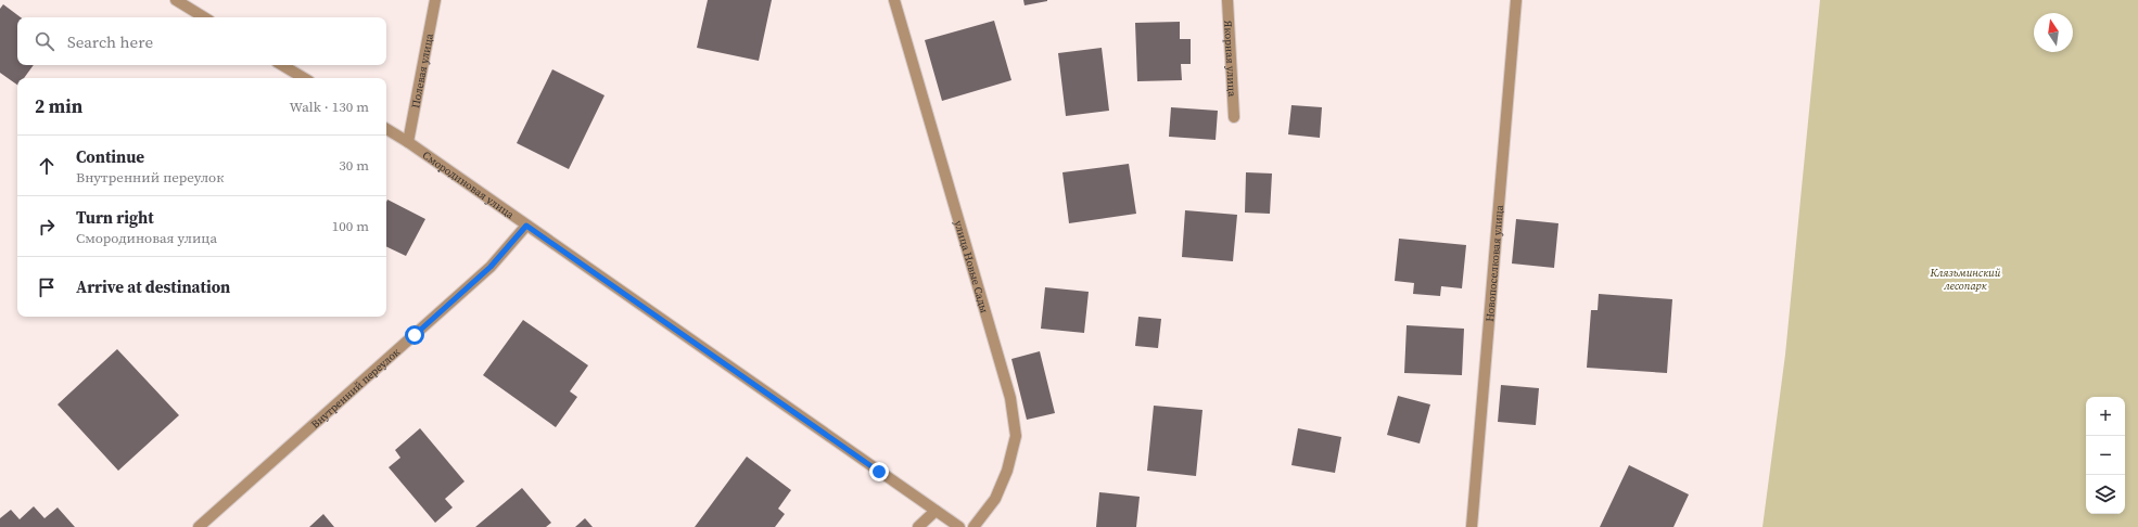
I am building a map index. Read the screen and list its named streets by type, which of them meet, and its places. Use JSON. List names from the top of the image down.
{
  "streets": {
    "street": [
      "Якорная улица",
      "Полевая улица",
      "Смородиновая улица",
      "Новопоселковая улица",
      "улица Новые Сады",
      "Внутренний переулок"
    ]
  },
  "crossings": [
    ["Полевая улица", "Смородиновая улица"],
    ["Смородиновая улица", "Внутренний переулок"]
  ],
  "parks": ["Клязьминский лесопарк"],
  "north": "top",
  "page": {
    "search": "Search here",
    "heading": ["2 min", "Walk · 130 m"],
    "list": [
      ["Continue", "Внутренний переулок", "30 m"],
      ["Turn right", "Смородиновая улица", "100 m"],
      "Arrive at destination"
    ],
    "map_buttons": ["+", "−"]
  }
}
